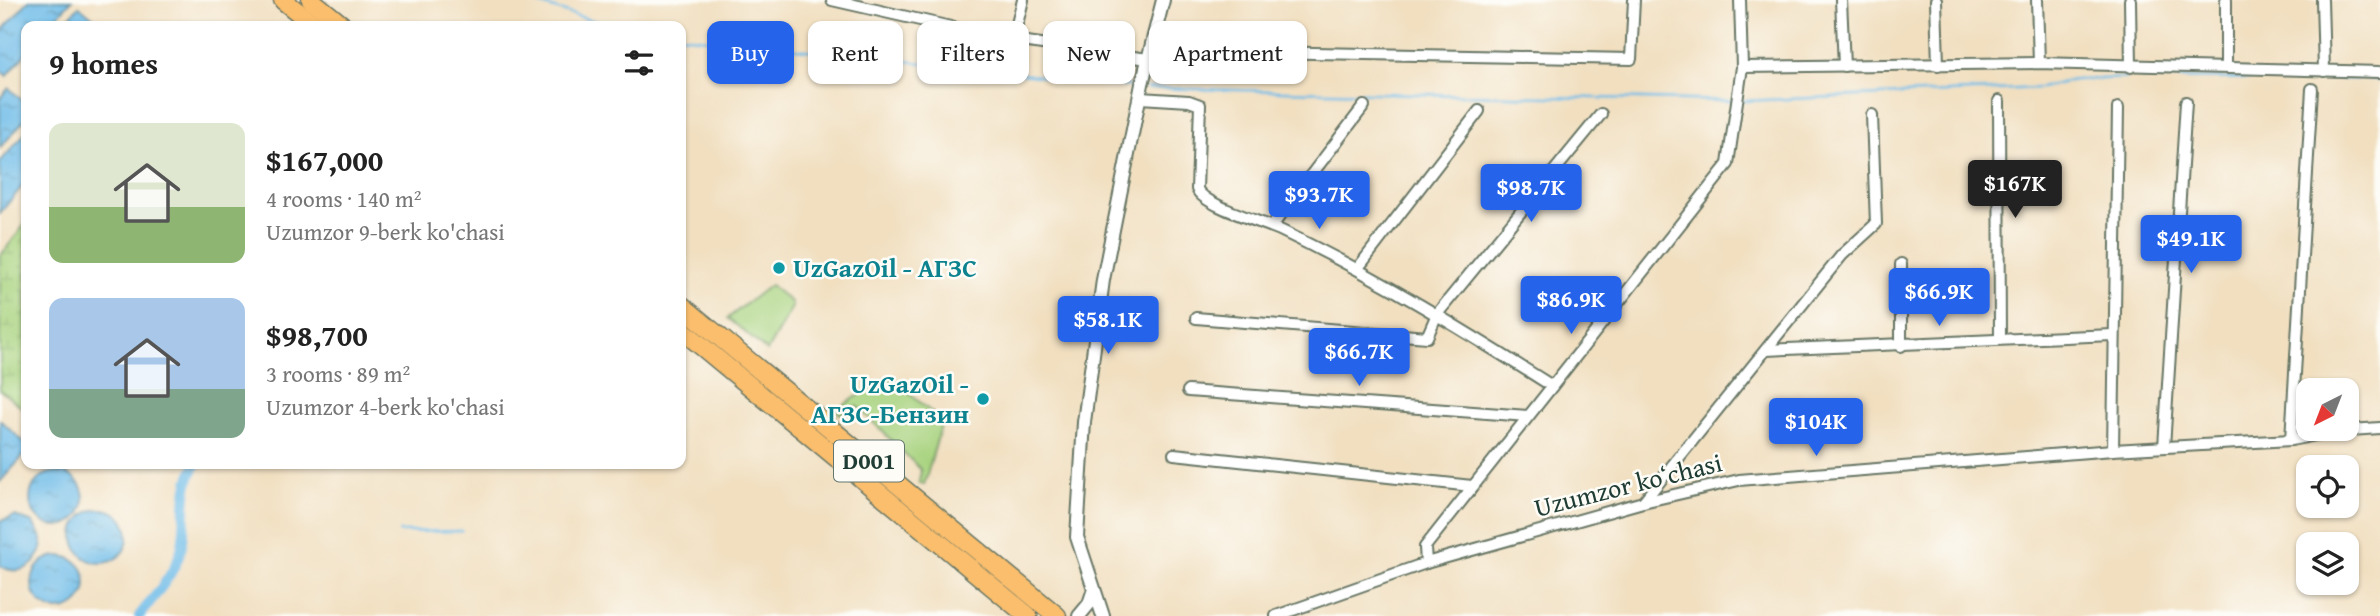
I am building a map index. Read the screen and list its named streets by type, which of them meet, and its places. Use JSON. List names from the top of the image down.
{
  "streets": {
    "highway": ["D001"],
    "street": ["Uzumzor koʻchasi"]
  },
  "places": ["UzGazOil - АГЗС", "UzGazOil - АГЗС-Бензин"],
  "north": "bottom left",
  "page": {
    "chip": [
      "Buy",
      "Rent",
      "Filters",
      "New",
      "Apartment"
    ],
    "heading": "9 homes",
    "list": [
      {
        "name": "$167,000",
        "note": "4 rooms · 140 m² · Uzumzor 9-berk ko'chasi"
      },
      {
        "name": "$98,700",
        "note": "3 rooms · 89 m² · Uzumzor 4-berk ko'chasi"
      }
    ],
    "price": [
      "$167K",
      "$98.7K",
      "$93.7K",
      "$49.1K",
      "$66.9K",
      "$86.9K",
      "$58.1K",
      "$66.7K",
      "$104K"
    ]
  }
}
